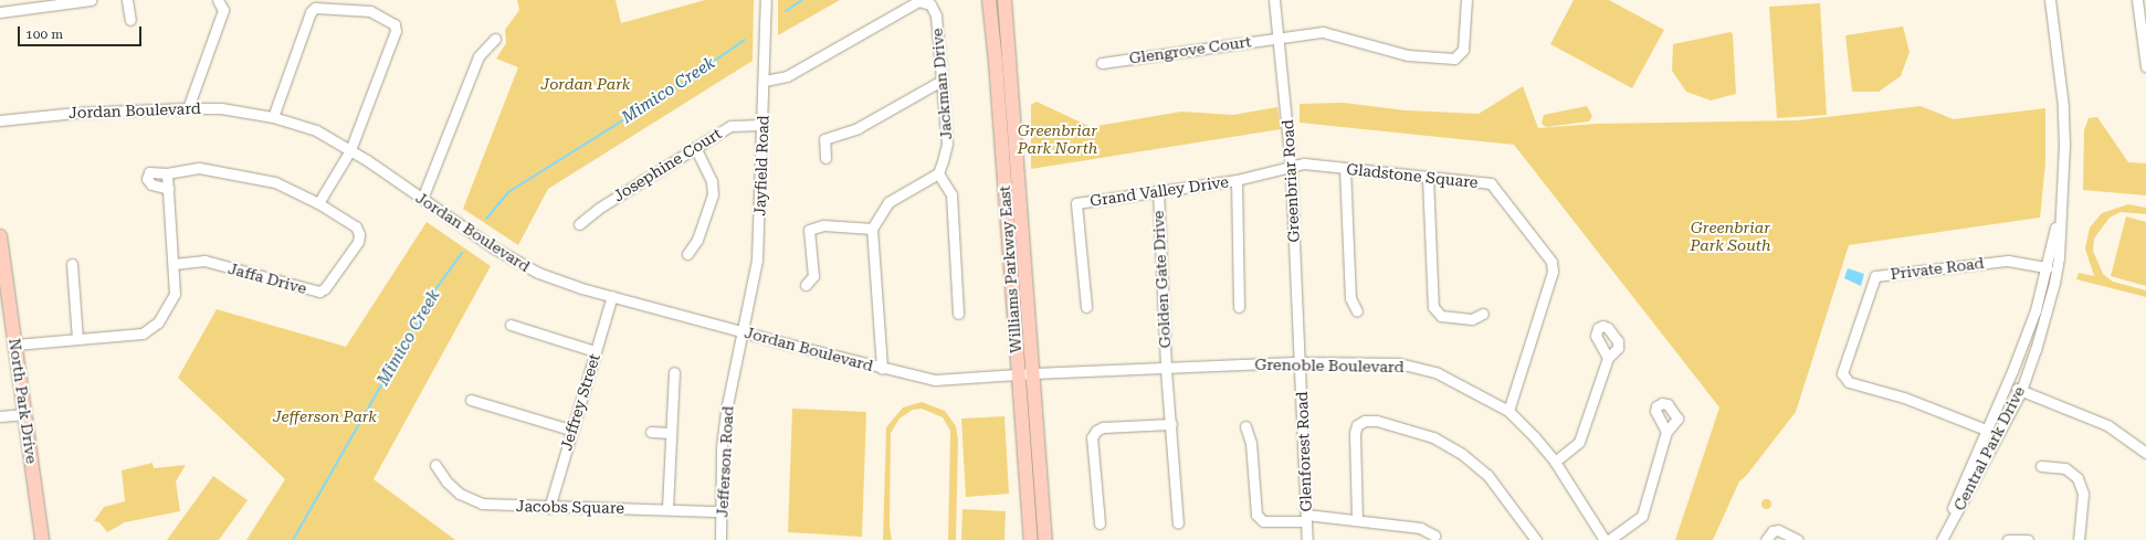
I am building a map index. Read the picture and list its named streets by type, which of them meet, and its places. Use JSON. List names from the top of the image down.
{
  "streets": {
    "main road": ["Williams Parkway East", "North Park Drive"],
    "street": [
      "Glengrove Court",
      "Jackman Drive",
      "Jordan Boulevard",
      "Josephine Court",
      "Jayfield Road",
      "Gladstone Square",
      "Greenbriar Road",
      "Grand Valley Drive",
      "Private Road",
      "Jaffa Drive",
      "Golden Gate Drive",
      "Grenoble Boulevard",
      "Jeffrey Street",
      "Central Park Drive",
      "Glenforest Road",
      "Jefferson Road",
      "Jacobs Square"
    ]
  },
  "crossings": [
    ["Glengrove Court", "Greenbriar Road"],
    ["Jackman Drive", "Jayfield Road"],
    ["Jordan Boulevard", "Jayfield Road"],
    ["Jordan Boulevard", "Williams Parkway East"],
    ["Jordan Boulevard", "Grenoble Boulevard"],
    ["Jordan Boulevard", "Jeffrey Street"],
    ["Jordan Boulevard", "Jefferson Road"],
    ["Josephine Court", "Jayfield Road"],
    ["Jayfield Road", "Jefferson Road"],
    ["Gladstone Square", "Greenbriar Road"],
    ["Gladstone Square", "Grand Valley Drive"],
    ["Gladstone Square", "Grenoble Boulevard"],
    ["Greenbriar Road", "Grand Valley Drive"],
    ["Greenbriar Road", "Grenoble Boulevard"],
    ["Greenbriar Road", "Glenforest Road"],
    ["Grand Valley Drive", "Golden Gate Drive"],
    ["Private Road", "Central Park Drive"],
    ["Williams Parkway East", "Grenoble Boulevard"],
    ["Golden Gate Drive", "Grenoble Boulevard"],
    ["Grenoble Boulevard", "Glenforest Road"],
    ["Jeffrey Street", "Jacobs Square"],
    ["Jefferson Road", "Jacobs Square"]
  ],
  "water": ["Mimico Creek"],
  "parks": [
    "Jordan Park",
    "Greenbriar Park North",
    "Greenbriar Park South",
    "Jefferson Park"
  ],
  "scale_bar": "100 m"
}
